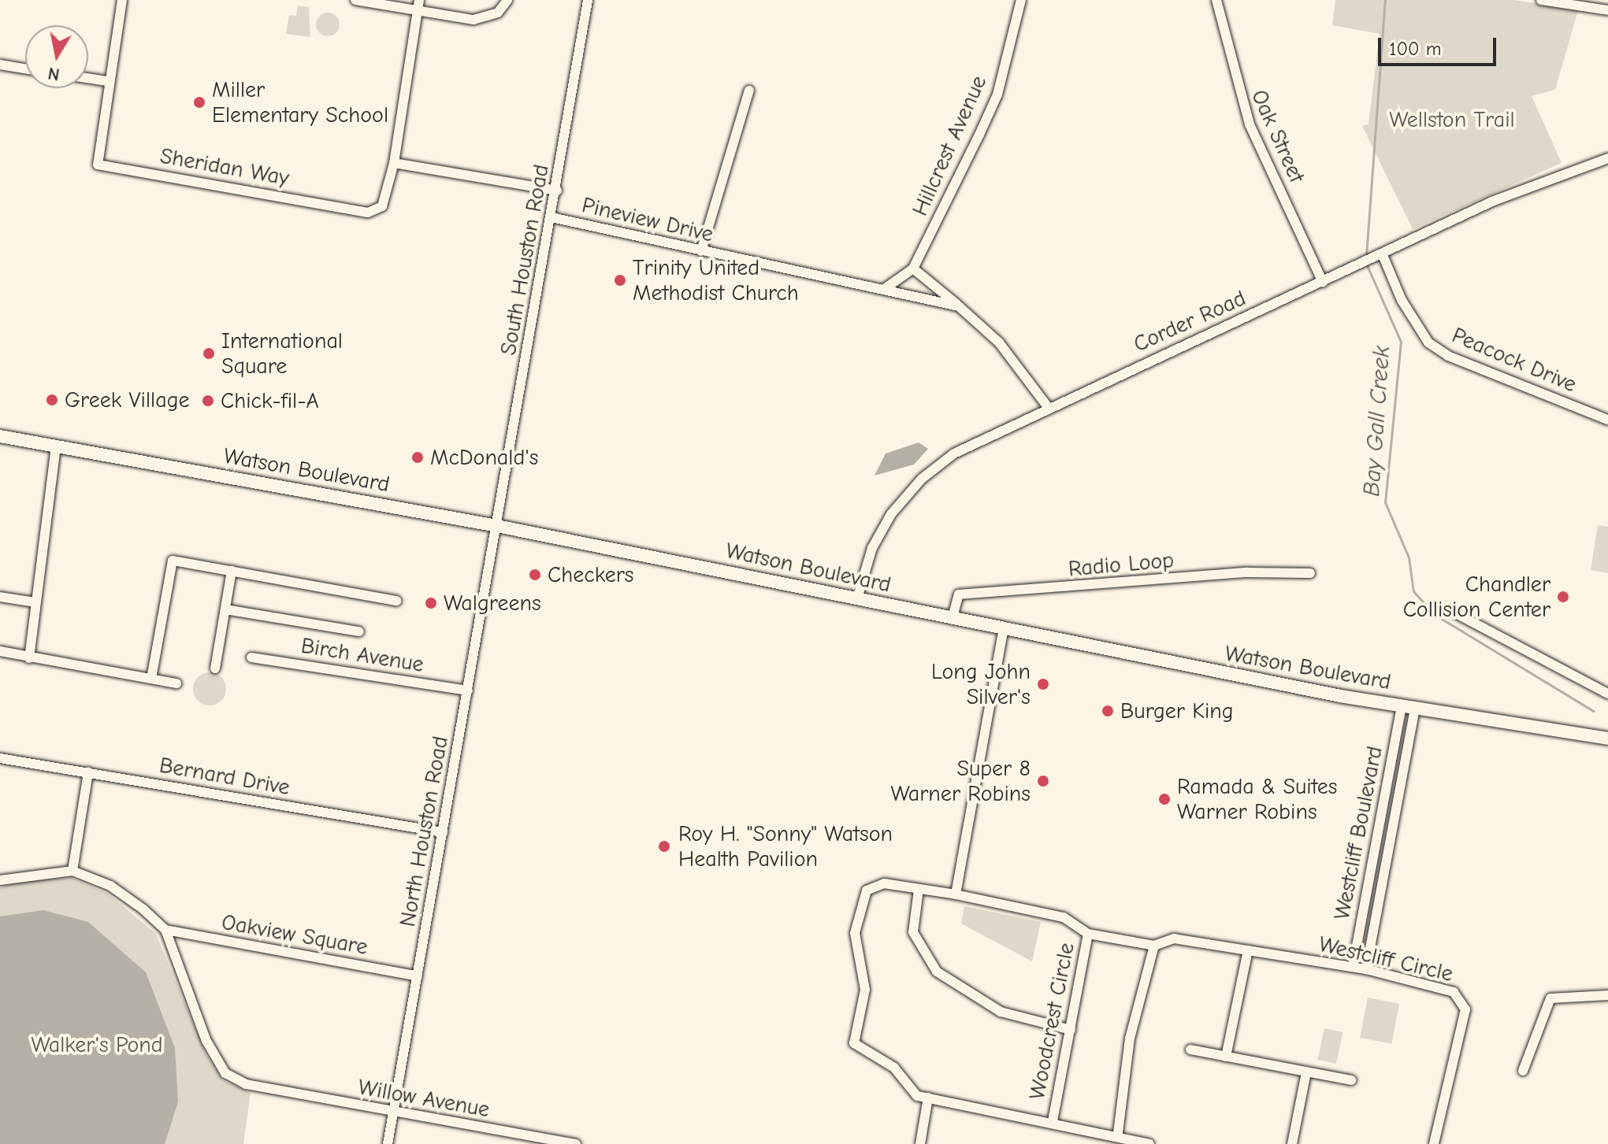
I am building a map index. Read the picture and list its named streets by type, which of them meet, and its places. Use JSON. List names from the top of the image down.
{
  "streets": {
    "main road": ["Watson Boulevard"],
    "street": [
      "Oak Street",
      "Hillcrest Avenue",
      "Sheridan Way",
      "Pineview Drive",
      "South Houston Road",
      "Corder Road",
      "Peacock Drive",
      "Radio Loop",
      "Birch Avenue",
      "Bernard Drive",
      "North Houston Road",
      "Westcliff Boulevard",
      "Oakview Square",
      "Westcliff Circle",
      "Woodcrest Circle",
      "Willow Avenue"
    ]
  },
  "crossings": [
    ["Oak Street", "Corder Road"],
    ["Hillcrest Avenue", "Pineview Drive"],
    ["Pineview Drive", "South Houston Road"],
    ["South Houston Road", "Watson Boulevard"],
    ["South Houston Road", "North Houston Road"],
    ["Corder Road", "Peacock Drive"],
    ["Corder Road", "Watson Boulevard"],
    ["Watson Boulevard", "Radio Loop"],
    ["Watson Boulevard", "North Houston Road"],
    ["Watson Boulevard", "Westcliff Boulevard"],
    ["Birch Avenue", "North Houston Road"],
    ["Bernard Drive", "North Houston Road"],
    ["North Houston Road", "Oakview Square"],
    ["North Houston Road", "Willow Avenue"],
    ["Westcliff Boulevard", "Westcliff Circle"],
    ["Oakview Square", "Willow Avenue"],
    ["Westcliff Circle", "Woodcrest Circle"]
  ],
  "water": ["Bay Gall Creek"],
  "parks": ["Wellston Trail", "Walker's Pond"],
  "places": [
    "Miller Elementary School",
    "Trinity United Methodist Church",
    "International Square",
    "Greek Village",
    "Chick-fil-A",
    "McDonald's",
    "Checkers",
    "Chandler Collision Center",
    "Walgreens",
    "Long John Silver's",
    "Burger King",
    "Super 8 Warner Robins",
    "Ramada & Suites Warner Robins",
    "Roy H. \"Sonny\" Watson Health Pavilion"
  ],
  "scale_bar": "100 m",
  "north": "bottom"
}
